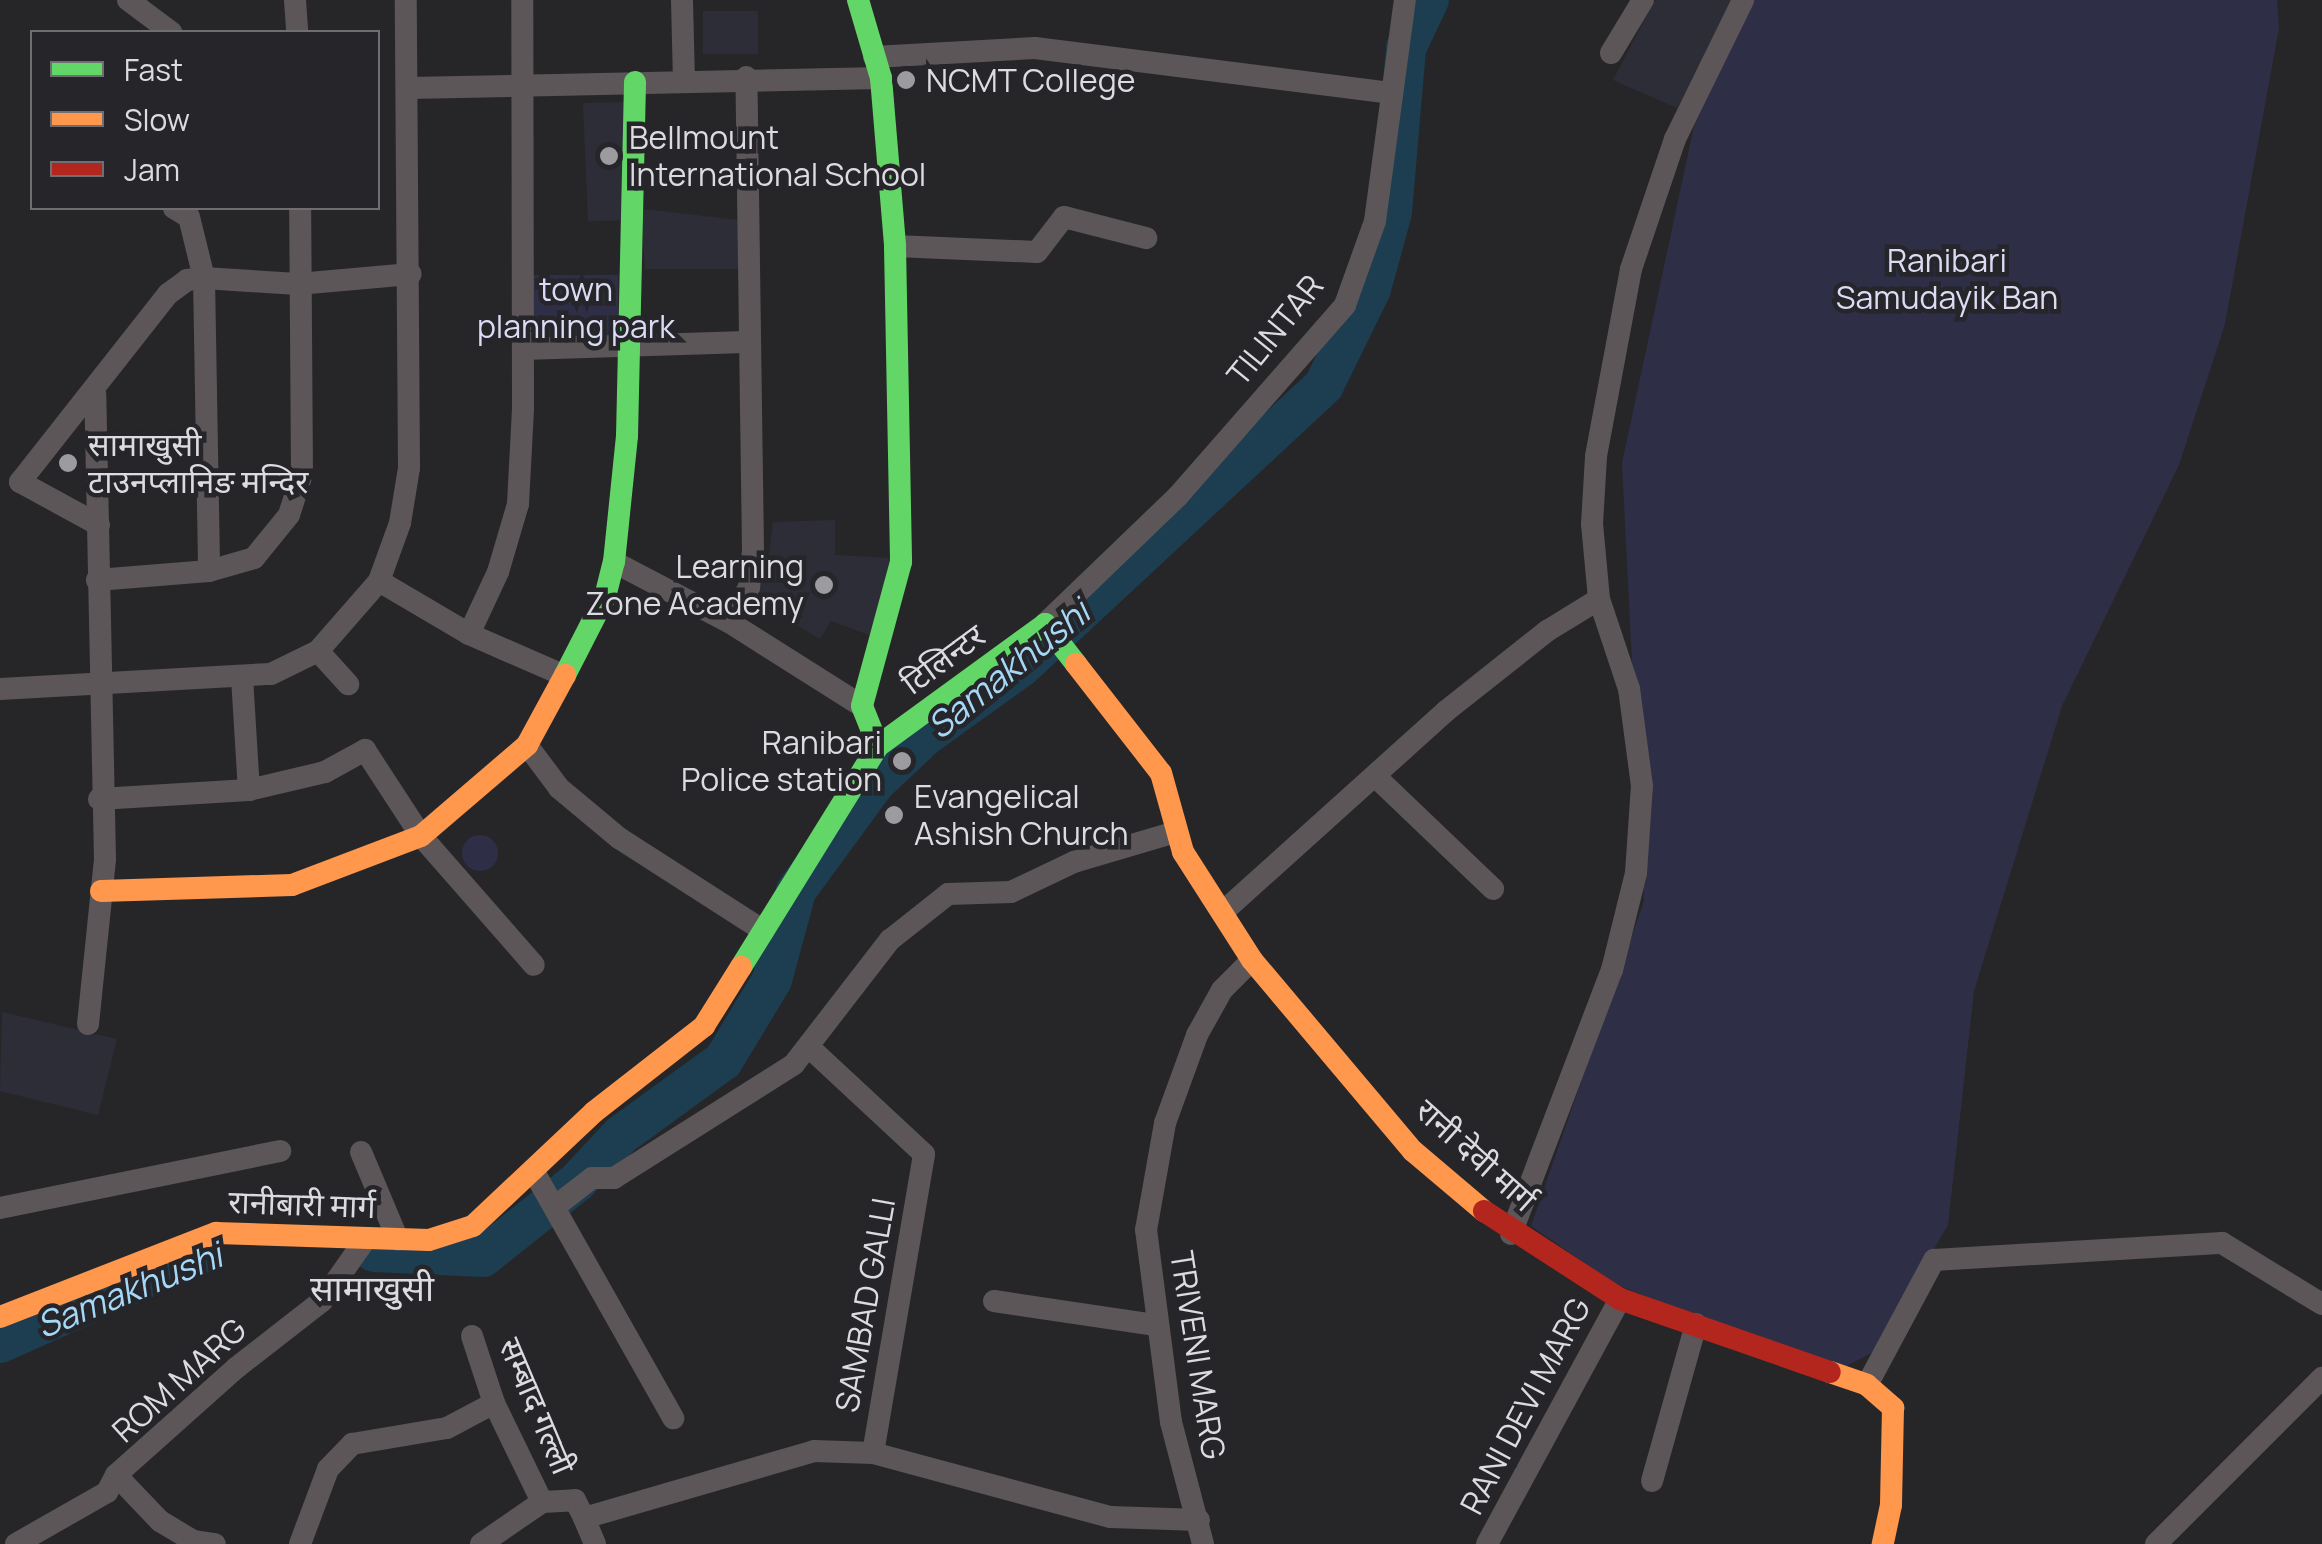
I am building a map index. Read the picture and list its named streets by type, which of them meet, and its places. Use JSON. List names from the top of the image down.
{
  "streets": {
    "street": [
      "TILINTAR",
      "टिलिन्टर",
      "रानी देवी मार्ग",
      "रानीबारी मार्ग",
      "SAMBAD GALLI",
      "TRIVENI MARG",
      "ROM MARG",
      "सम्बाद गल्ली",
      "RANI DEVI MARG"
    ]
  },
  "crossings": [
    ["TILINTAR", "टिलिन्टर"],
    ["TILINTAR", "रानी देवी मार्ग"],
    ["टिलिन्टर", "रानी देवी मार्ग"],
    ["टिलिन्टर", "रानीबारी मार्ग"],
    ["रानी देवी मार्ग", "TRIVENI MARG"],
    ["रानी देवी मार्ग", "RANI DEVI MARG"],
    ["रानीबारी मार्ग", "ROM MARG"]
  ],
  "districts": ["सामाखुसी"],
  "water": ["Samakhushi"],
  "parks": ["Ranibari Samudayik Ban", "town planning park"],
  "places": [
    "NCMT College",
    "Bellmount International School",
    "सामाखुसी टाउनप्लानिङ मन्दिर",
    "Learning Zone Academy",
    "Ranibari Police station",
    "Evangelical Ashish Church"
  ],
  "legend": ["Fast", "Slow", "Jam"]
}
